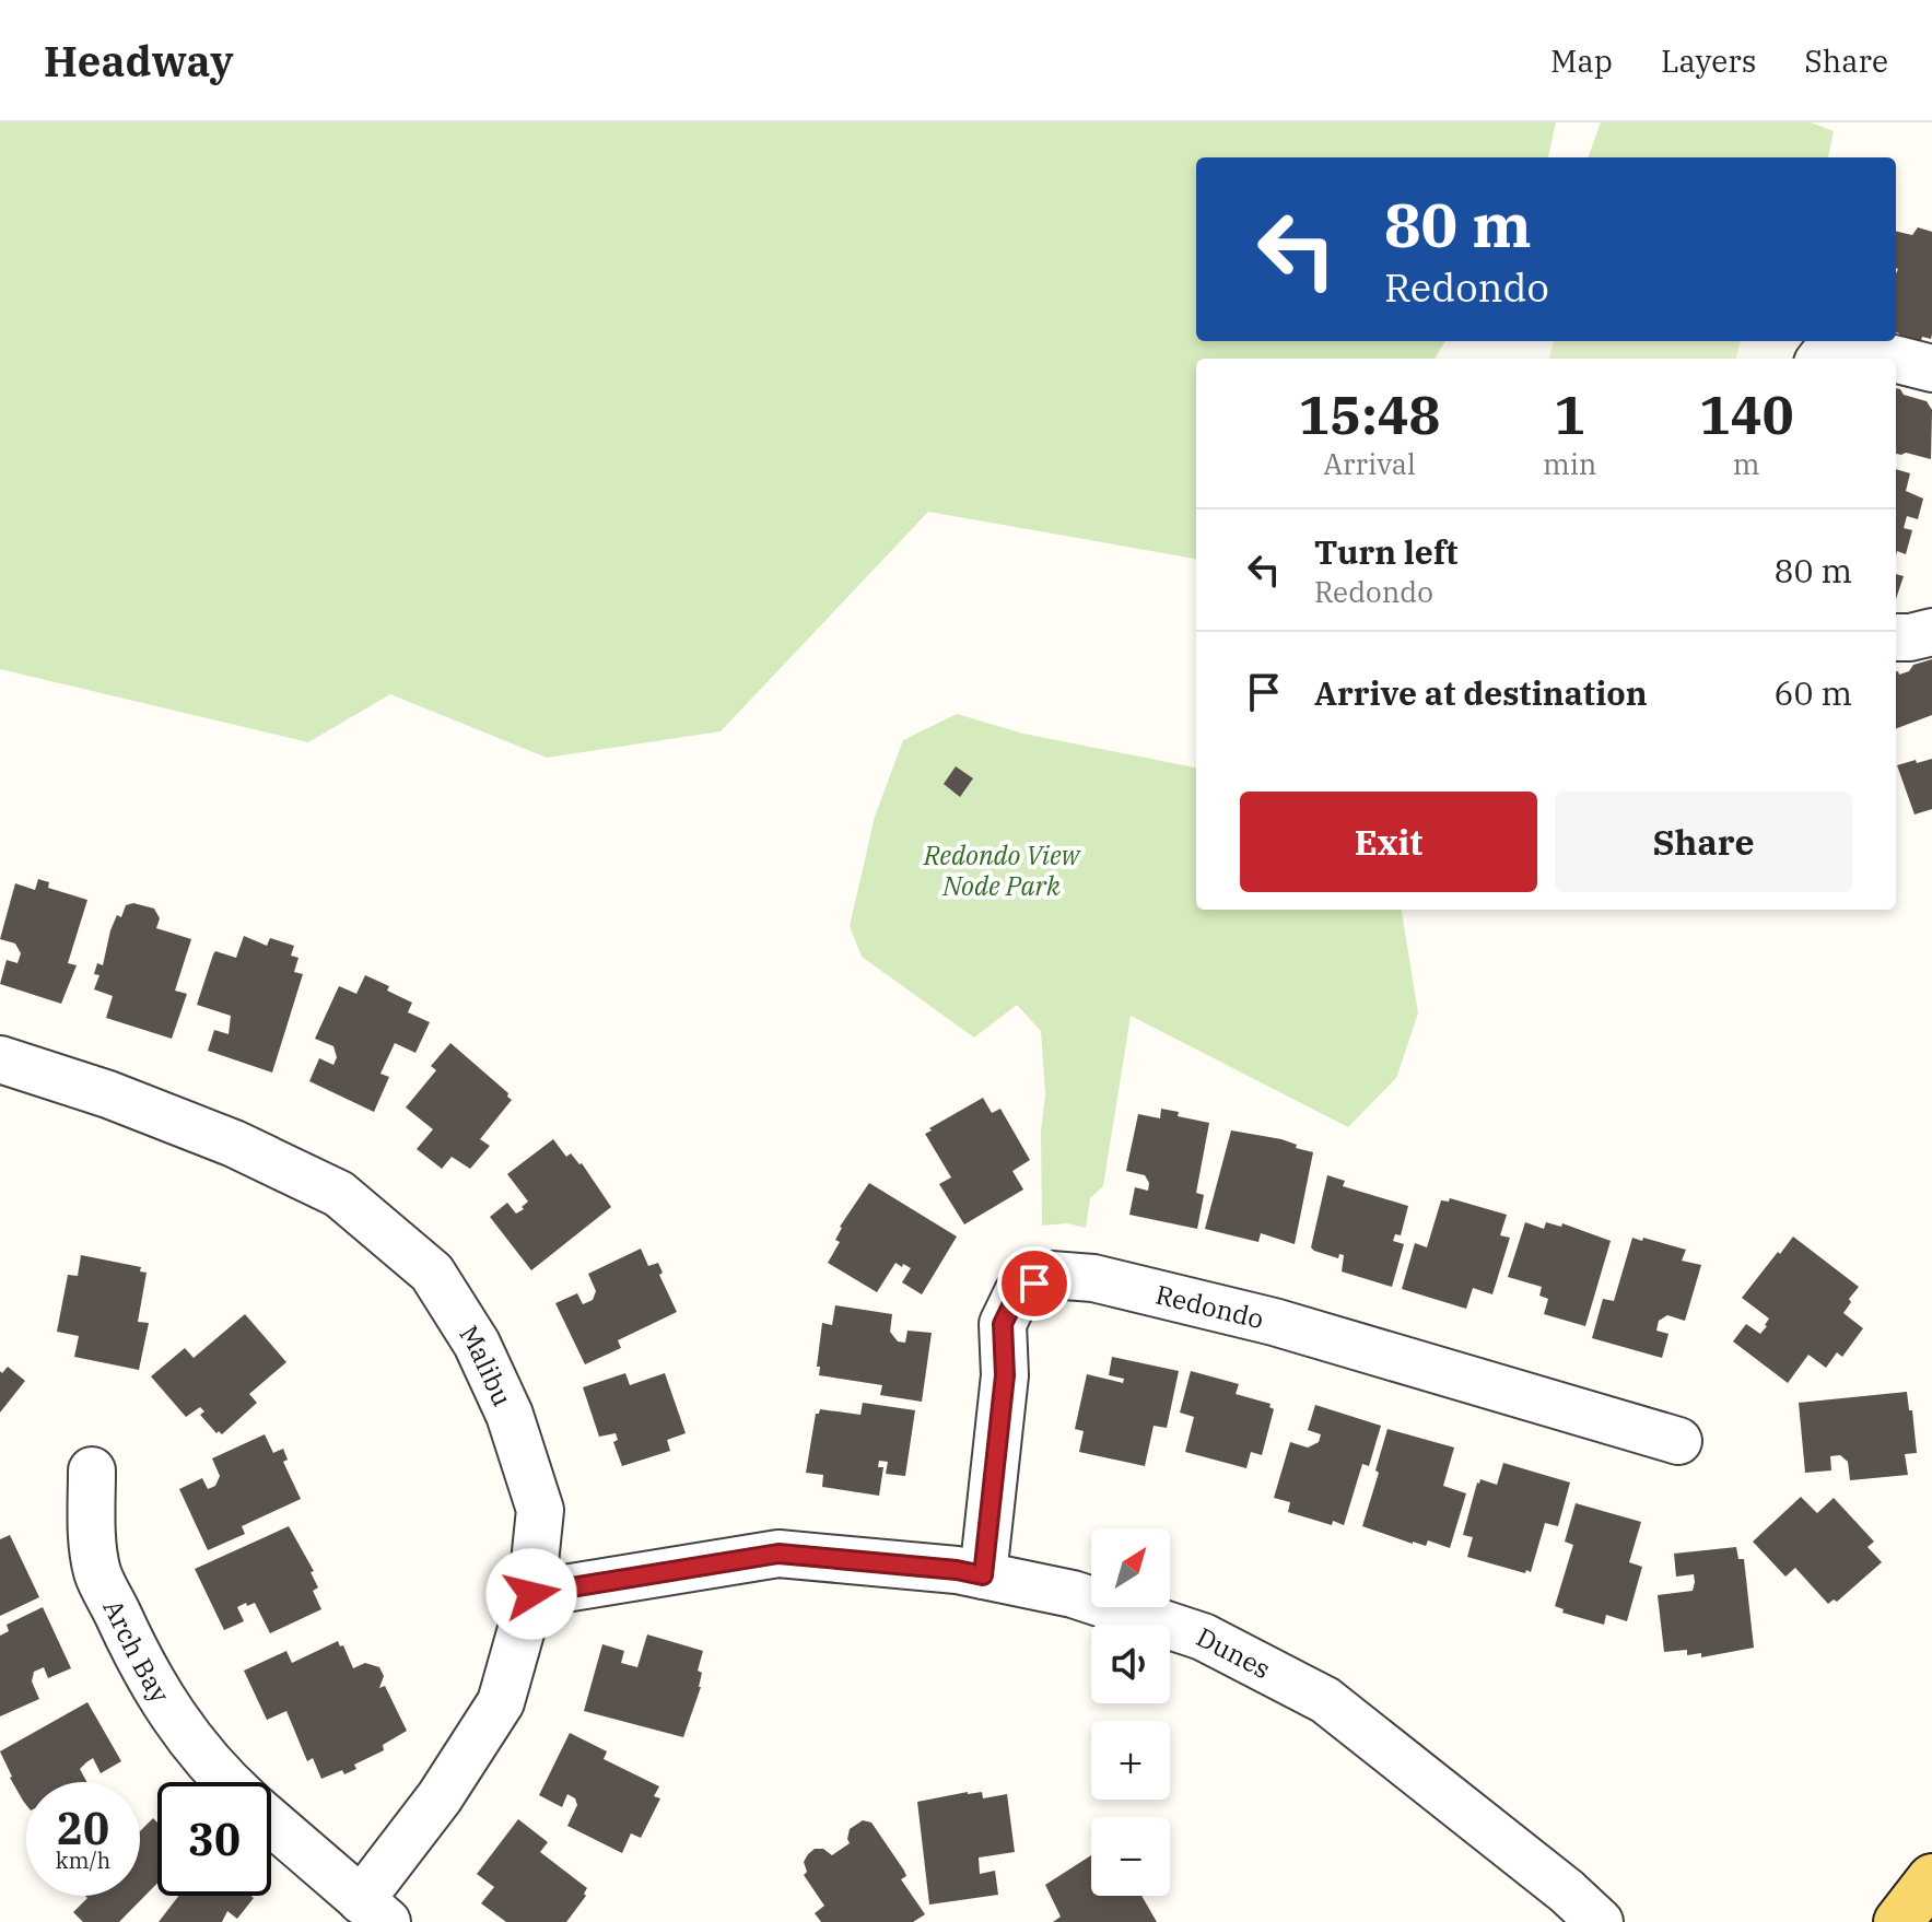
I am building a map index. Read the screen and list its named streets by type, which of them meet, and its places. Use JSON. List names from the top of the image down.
{
  "streets": {
    "street": [
      "Redondo",
      "Malibu",
      "Arch Bay",
      "Dunes"
    ]
  },
  "crossings": [
    ["Redondo", "Dunes"],
    ["Malibu", "Arch Bay"],
    ["Malibu", "Dunes"]
  ],
  "parks": ["Redondo View Node Park"],
  "north": "top right",
  "page": {
    "header": "Headway",
    "nav": ["Map", "Layers", "Share"],
    "turn": ["80 m", "Redondo"],
    "eta": [
      "15:48",
      "Arrival",
      "1",
      "min",
      "140",
      "m"
    ],
    "list": [
      {
        "name": "Turn left",
        "note": "Redondo",
        "value": "80 m"
      },
      {
        "name": "Arrive at destination",
        "value": "60 m"
      }
    ],
    "buttons": ["Exit", "Share"],
    "map_buttons": ["+", "−"],
    "speed": "20 km/h",
    "limit": "30"
  }
}
